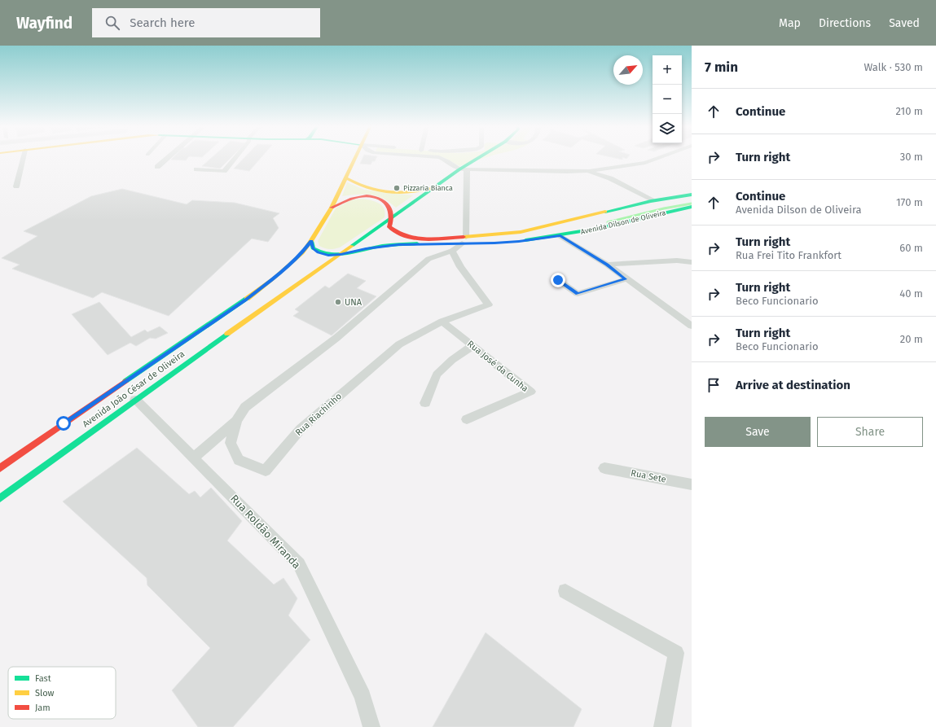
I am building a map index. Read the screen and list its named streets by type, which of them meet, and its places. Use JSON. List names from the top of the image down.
{
  "streets": {
    "main road": ["Avenida Dilson de Oliveira", "Avenida João César de Oliveira"],
    "street": [
      "Rua José da Cunha",
      "Rua Riachinho",
      "Rua Sete",
      "Rua Roldão Miranda"
    ]
  },
  "crossings": [
    ["Avenida Dilson de Oliveira", "Avenida João César de Oliveira"],
    ["Avenida Dilson de Oliveira", "Rua Riachinho"],
    ["Rua José da Cunha", "Rua Riachinho"],
    ["Avenida João César de Oliveira", "Rua Roldão Miranda"]
  ],
  "places": ["Pizzaria Bianca", "UNA"],
  "legend": ["Fast", "Slow", "Jam"],
  "north": "top right",
  "page": {
    "header": "Wayfind",
    "search": "Search here",
    "nav": ["Map", "Directions", "Saved"],
    "heading": ["7 min", "Walk · 530 m"],
    "map_buttons": ["+", "−"],
    "list": [
      ["Continue", "210 m"],
      ["Turn right", "30 m"],
      ["Continue", "Avenida Dilson de Oliveira", "170 m"],
      ["Turn right", "Rua Frei Tito Frankfort", "60 m"],
      ["Turn right", "Beco Funcionario", "40 m"],
      ["Turn right", "Beco Funcionario", "20 m"],
      "Arrive at destination"
    ],
    "buttons": ["Save", "Share"]
  }
}
